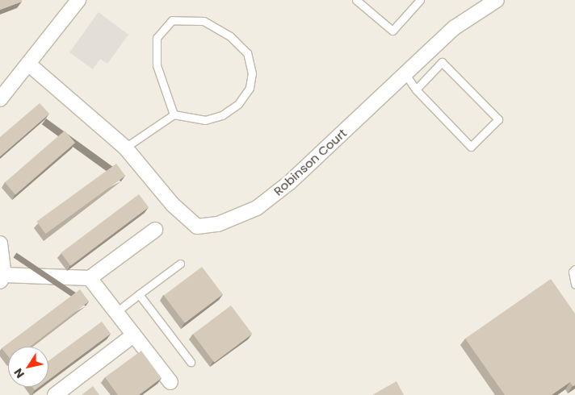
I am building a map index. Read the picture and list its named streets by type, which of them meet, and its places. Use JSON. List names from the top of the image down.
{
  "streets": {
    "street": ["Robinson Court"]
  },
  "north": "bottom left"
}
